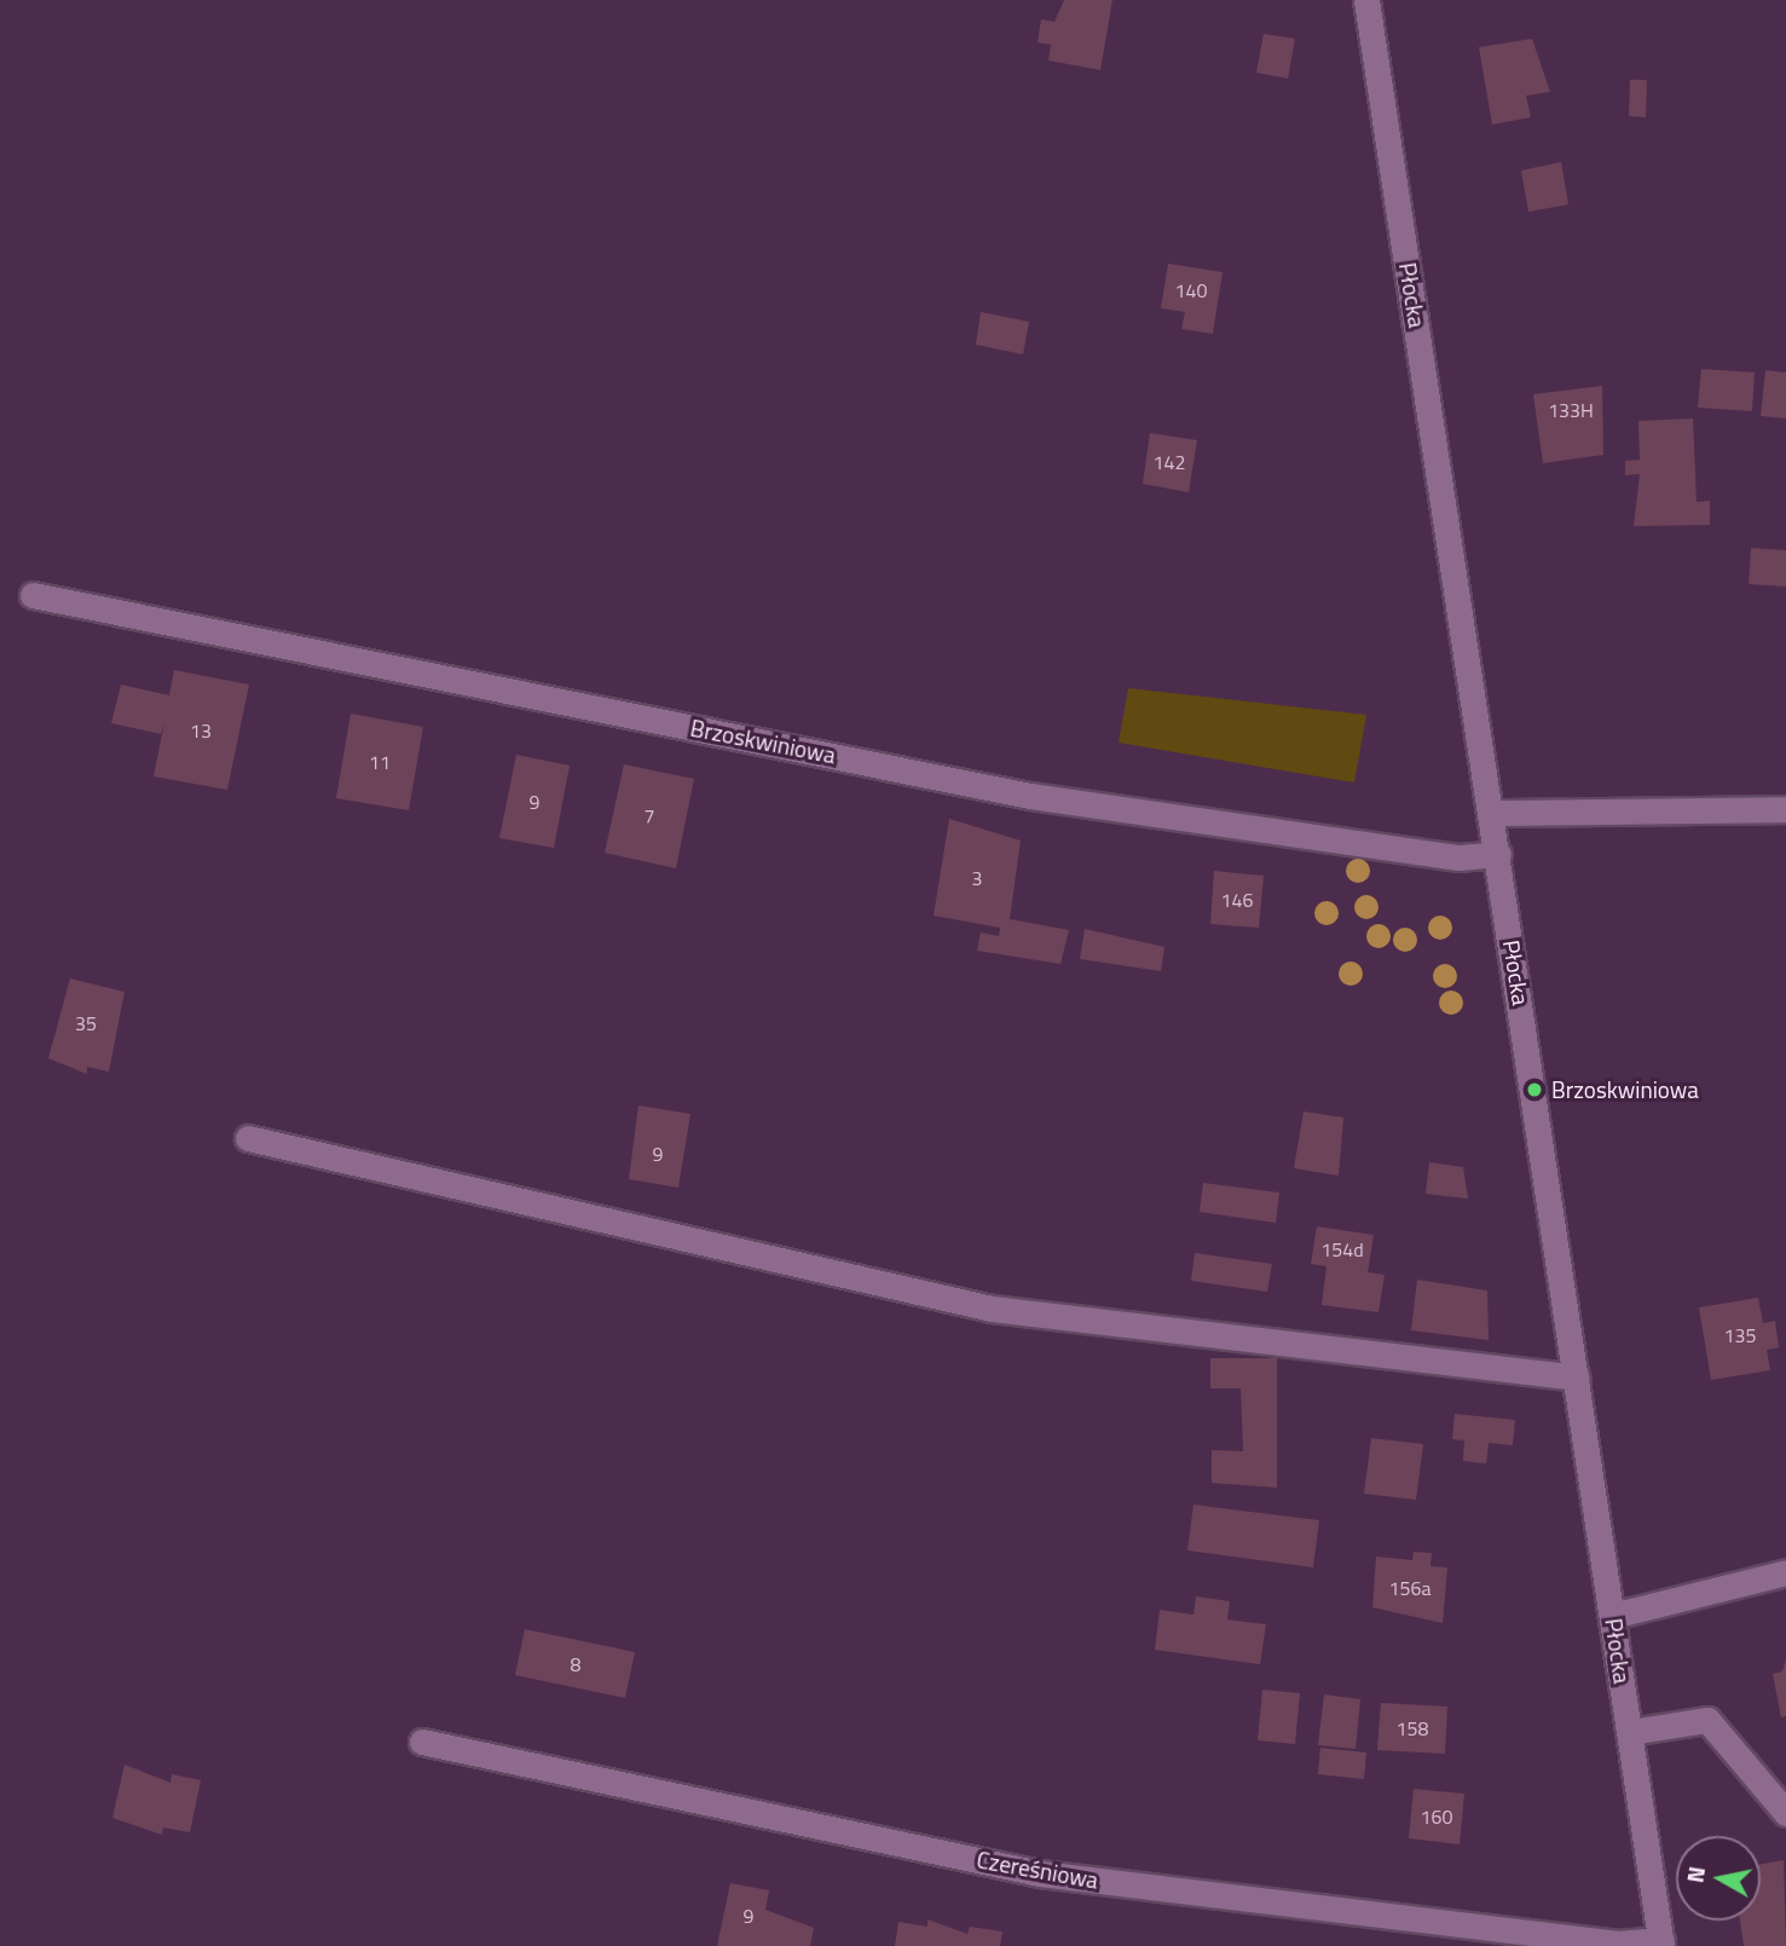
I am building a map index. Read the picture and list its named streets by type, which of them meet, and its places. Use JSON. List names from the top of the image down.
{
  "streets": {
    "street": ["Płocka", "Brzoskwiniowa", "Czereśniowa"]
  },
  "crossings": [
    ["Płocka", "Brzoskwiniowa"],
    ["Płocka", "Czereśniowa"]
  ],
  "places": ["Brzoskwiniowa"],
  "house_numbers": [
    "140",
    "133H",
    "142",
    "13",
    "11",
    "9",
    "7",
    "3",
    "146",
    "35",
    "9",
    "154d",
    "135",
    "156a",
    "8",
    "158",
    "160",
    "9"
  ],
  "north": "left"
}
